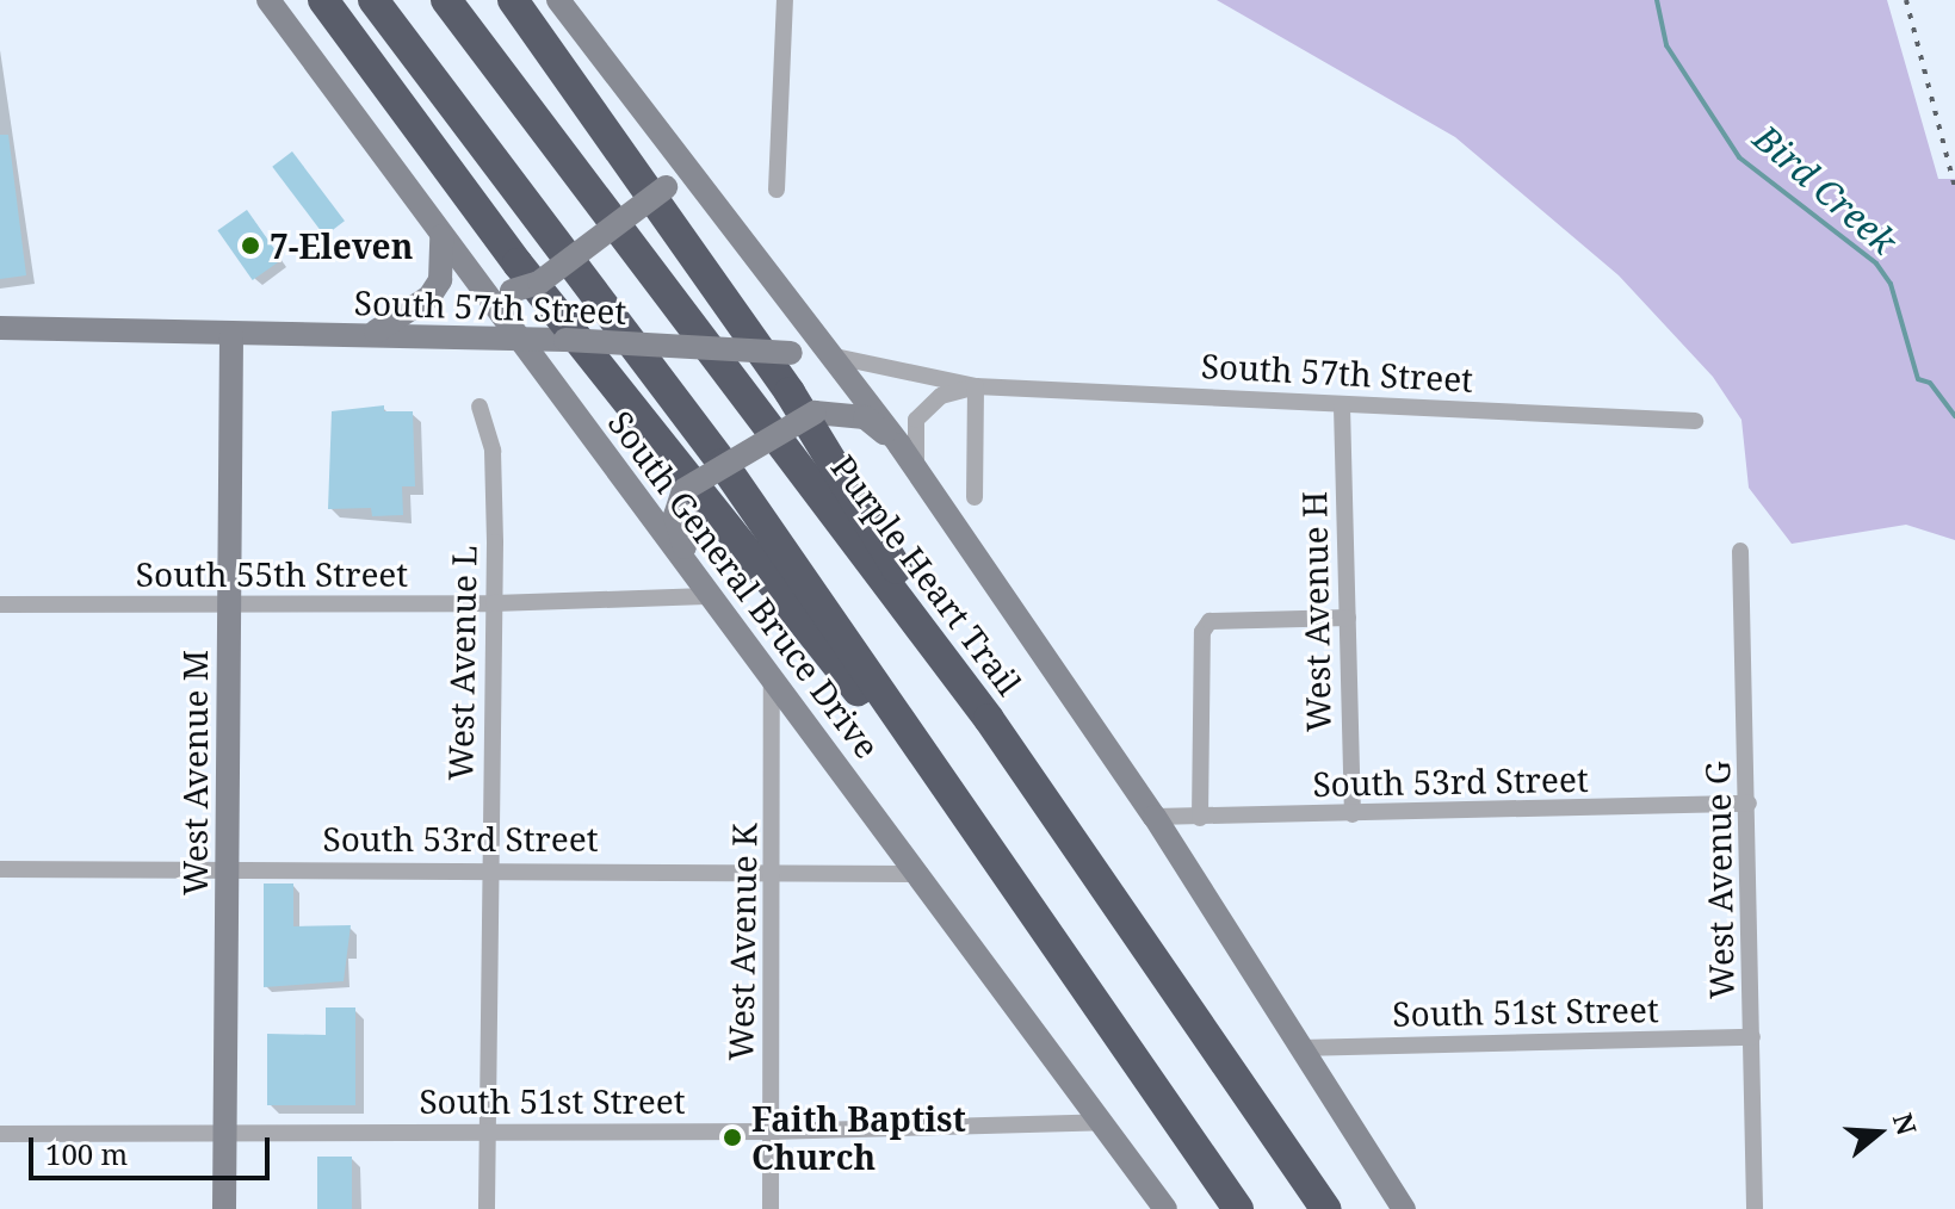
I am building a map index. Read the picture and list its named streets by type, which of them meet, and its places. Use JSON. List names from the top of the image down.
{
  "streets": {
    "highway": ["Purple Heart Trail"],
    "main road": ["South 57th Street", "South General Bruce Drive", "West Avenue M"],
    "street": [
      "South 55th Street",
      "West Avenue H",
      "West Avenue L",
      "South 53rd Street",
      "West Avenue G",
      "West Avenue K",
      "South 51st Street"
    ]
  },
  "crossings": [
    ["South 57th Street", "South General Bruce Drive"],
    ["South 57th Street", "West Avenue H"],
    ["South 57th Street", "West Avenue M"],
    ["South 55th Street", "South General Bruce Drive"],
    ["South 55th Street", "West Avenue L"],
    ["South 55th Street", "West Avenue M"],
    ["South General Bruce Drive", "South 53rd Street"],
    ["South General Bruce Drive", "West Avenue K"],
    ["South General Bruce Drive", "South 51st Street"],
    ["West Avenue H", "South 53rd Street"],
    ["West Avenue L", "South 53rd Street"],
    ["West Avenue L", "South 51st Street"],
    ["West Avenue M", "South 53rd Street"],
    ["West Avenue M", "South 51st Street"],
    ["South 53rd Street", "West Avenue G"],
    ["South 53rd Street", "West Avenue K"],
    ["West Avenue G", "South 51st Street"],
    ["West Avenue K", "South 51st Street"]
  ],
  "water": ["Bird Creek"],
  "places": ["7-Eleven", "Faith Baptist Church"],
  "scale_bar": "100 m",
  "north": "right"
}
